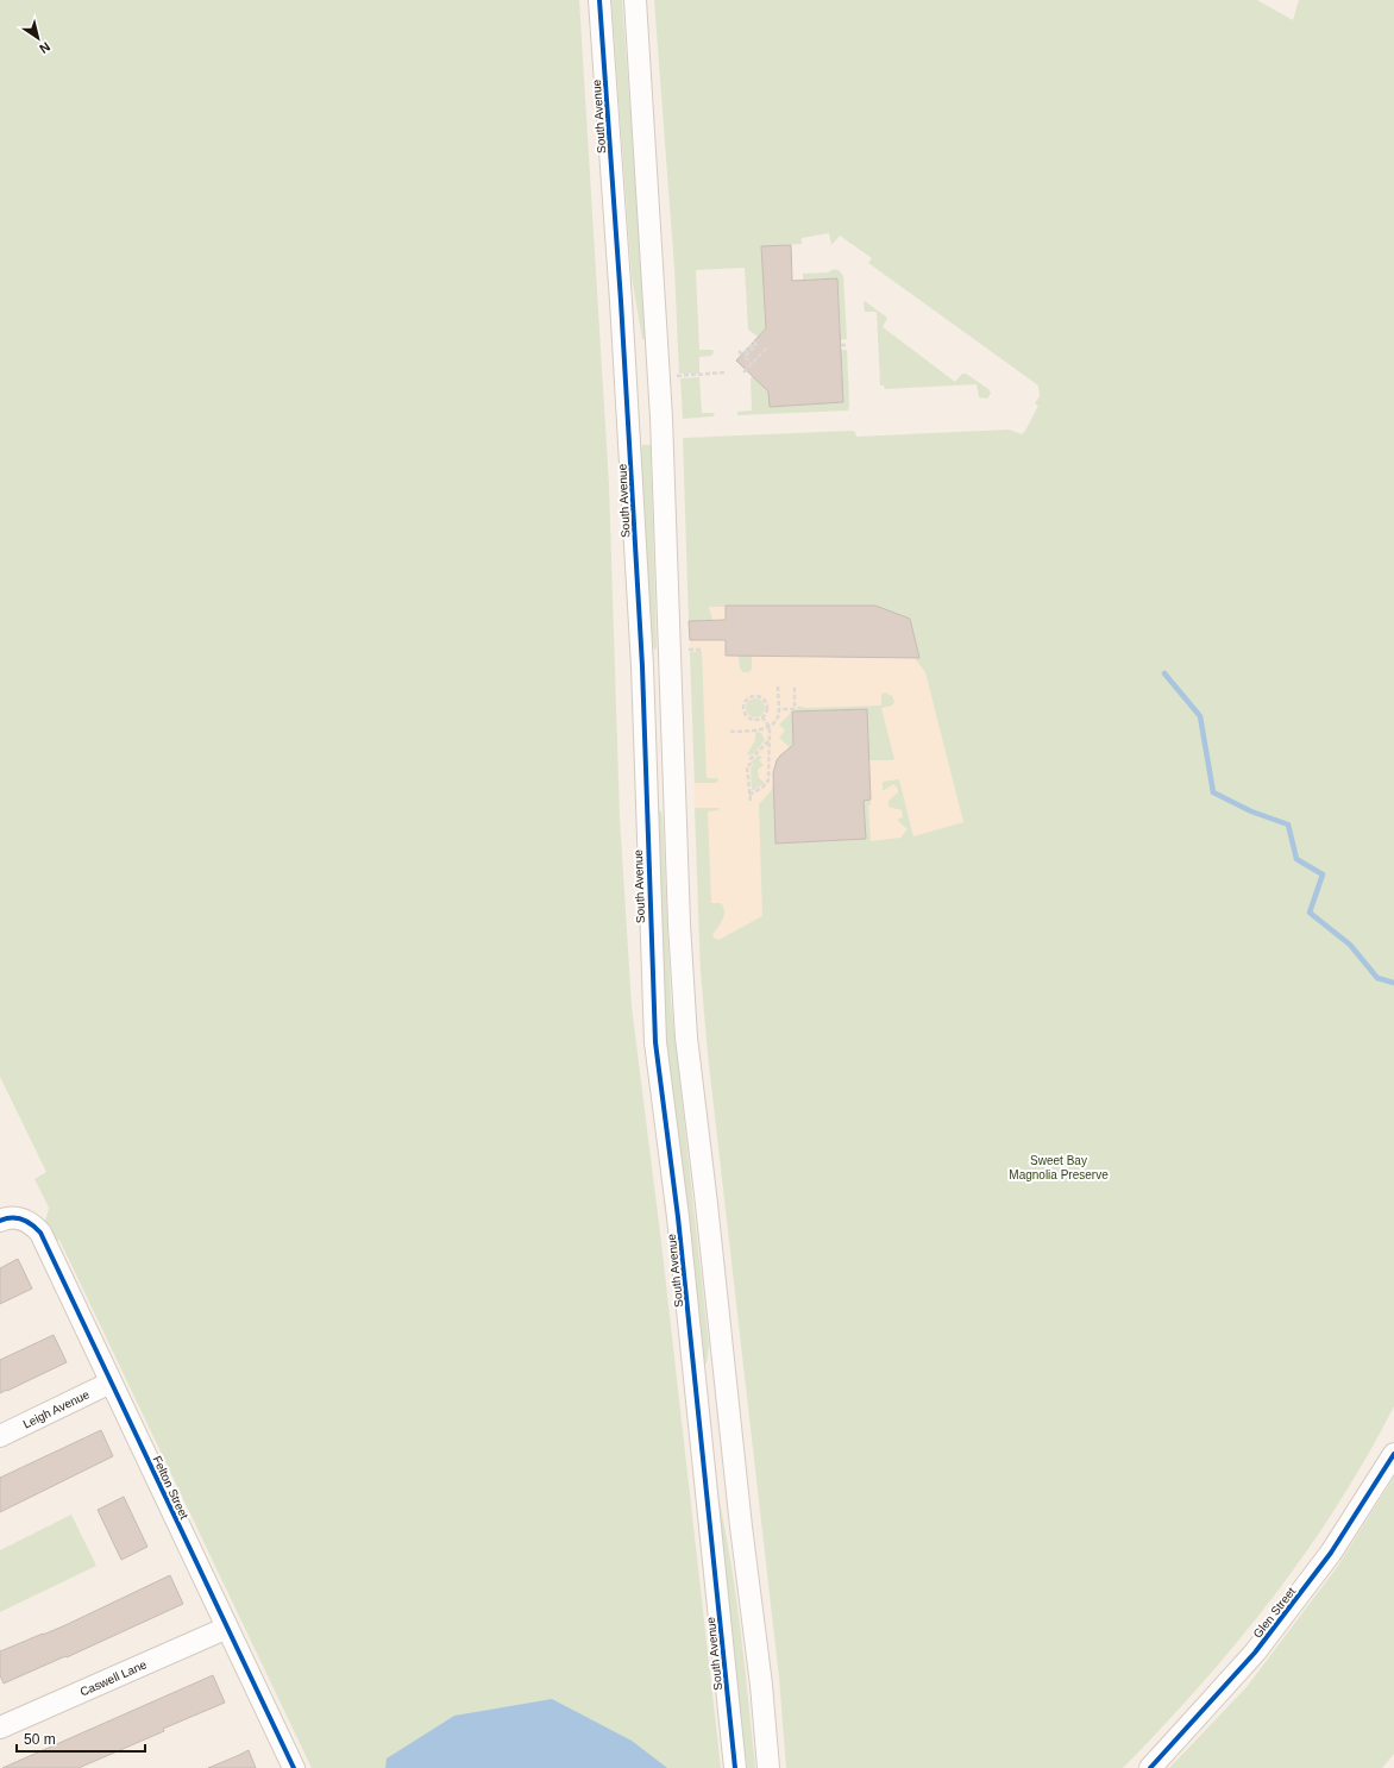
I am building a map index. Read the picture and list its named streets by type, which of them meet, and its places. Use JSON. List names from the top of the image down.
{
  "streets": {
    "street": [
      "South Avenue",
      "Leigh Avenue",
      "Felton Street",
      "Glen Street",
      "Caswell Lane"
    ]
  },
  "crossings": [
    ["Leigh Avenue", "Felton Street"],
    ["Felton Street", "Caswell Lane"]
  ],
  "parks": ["Sweet Bay Magnolia Preserve"],
  "scale_bar": "50 m",
  "north": "bottom right"
}
